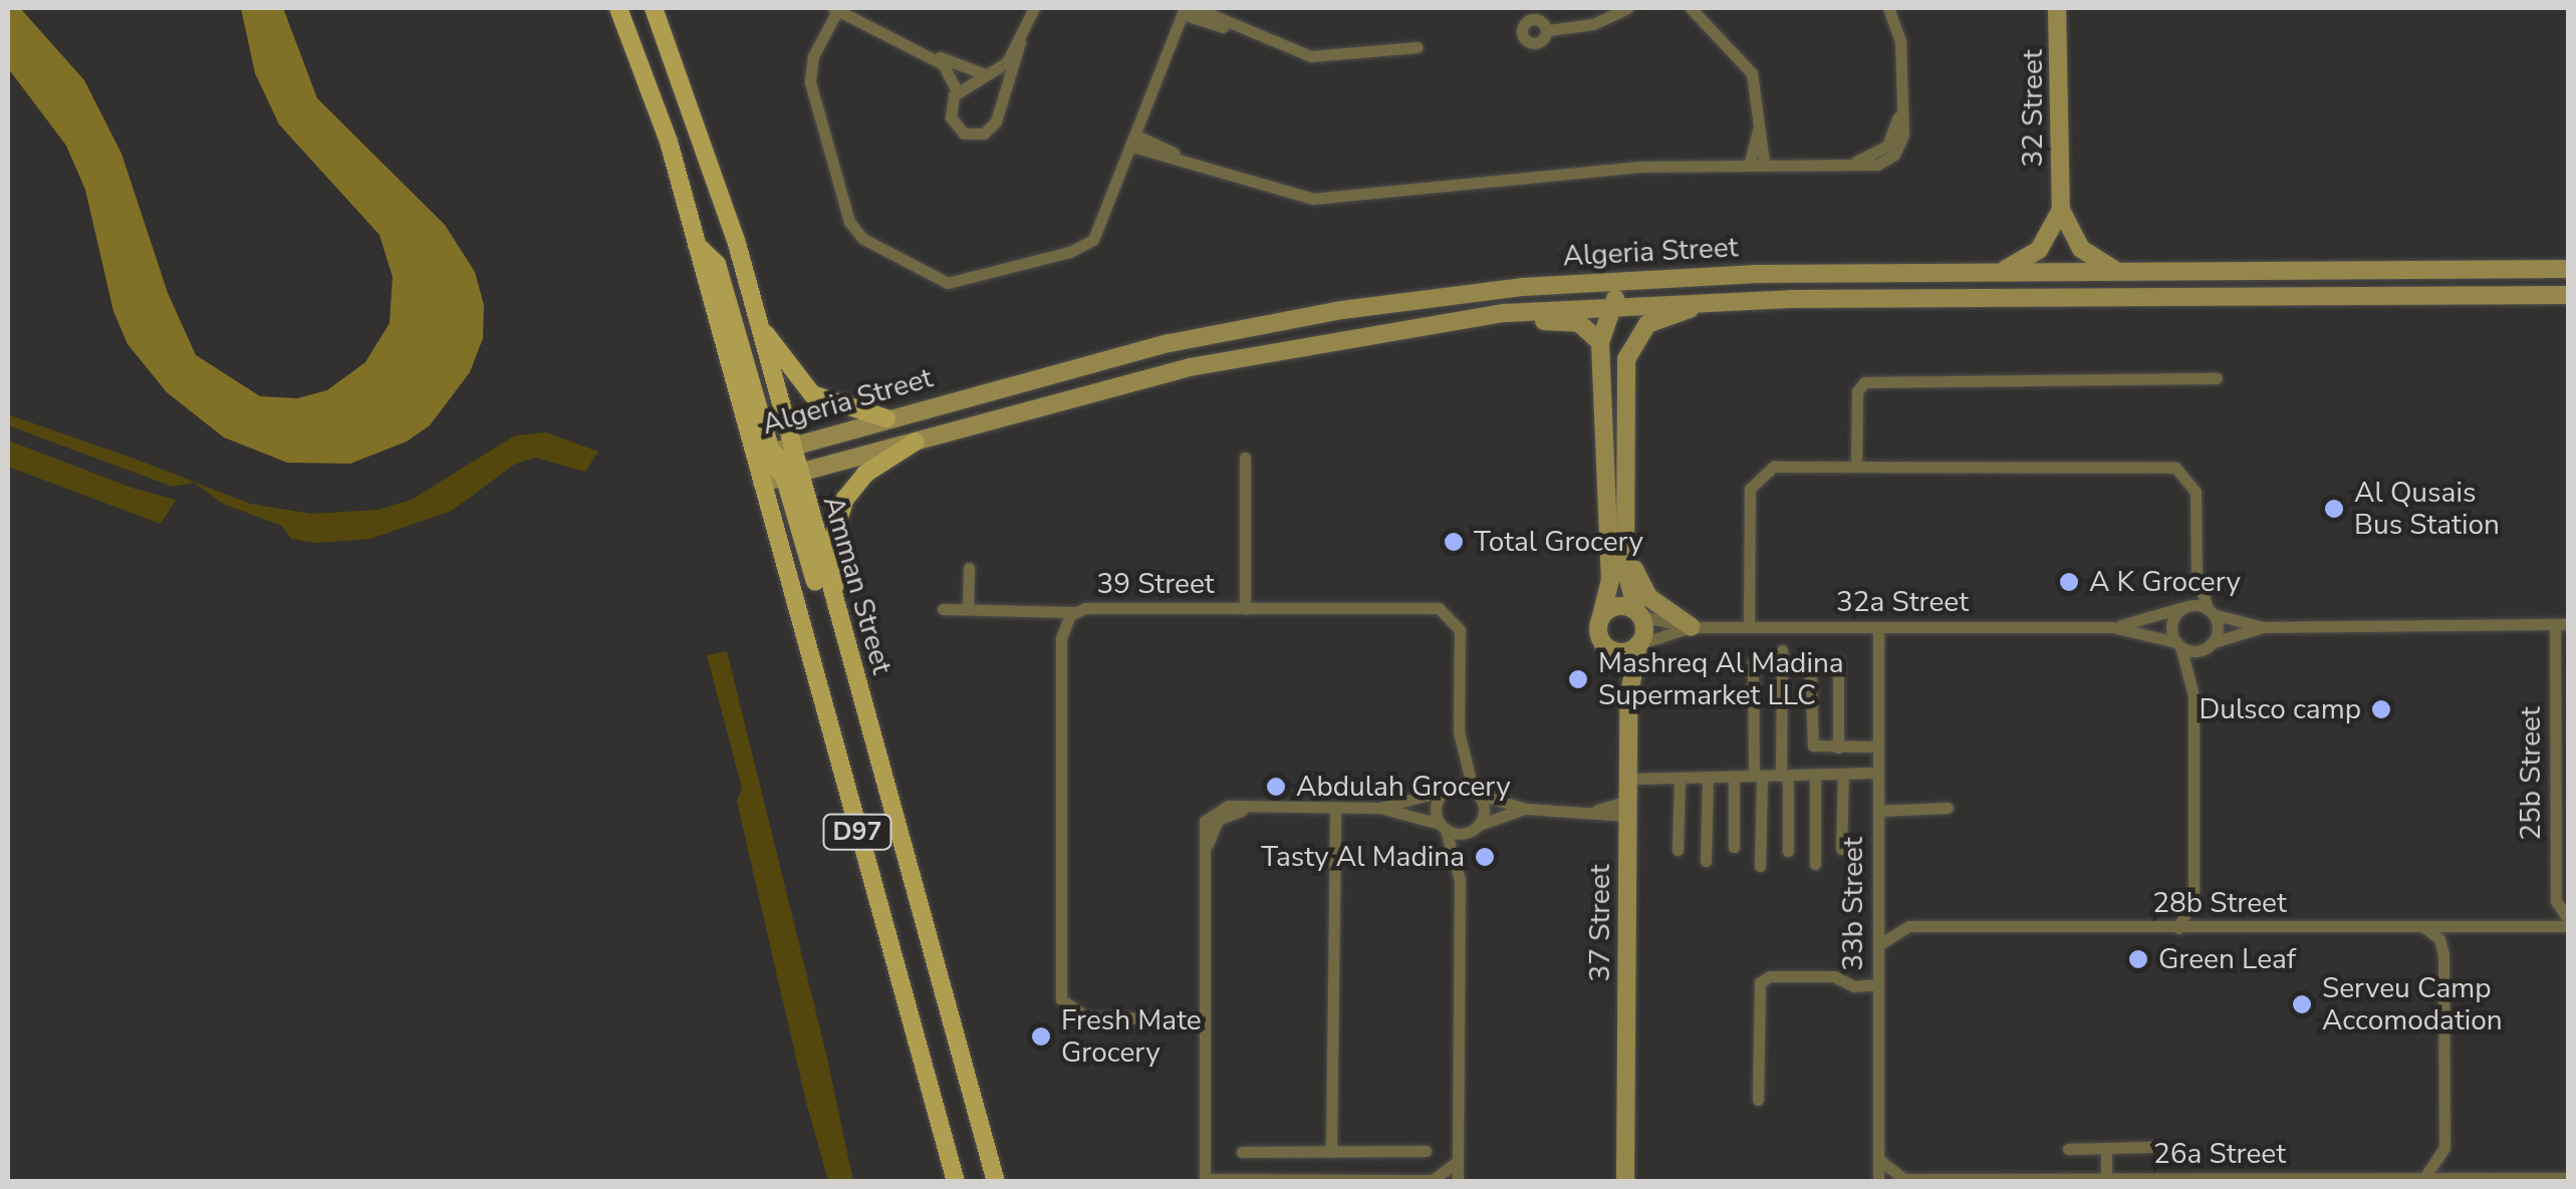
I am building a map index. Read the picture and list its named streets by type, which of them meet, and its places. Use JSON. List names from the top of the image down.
{
  "streets": {
    "main road": [
      "32 Street",
      "Algeria Street",
      "Amman Street",
      "D97",
      "37 Street"
    ],
    "street": [
      "39 Street",
      "32a Street",
      "25b Street",
      "28b Street",
      "33b Street",
      "26a Street"
    ]
  },
  "crossings": [
    ["32 Street", "Algeria Street"],
    ["Algeria Street", "Amman Street"],
    ["Algeria Street", "D97"],
    ["32a Street", "33b Street"],
    ["32a Street", "37 Street"],
    ["25b Street", "28b Street"],
    ["28b Street", "33b Street"],
    ["33b Street", "26a Street"]
  ],
  "places": [
    "Al Qusais Bus Station",
    "Total Grocery",
    "A K Grocery",
    "Mashreq Al Madina Supermarket LLC",
    "Dulsco camp",
    "Abdulah Grocery",
    "Tasty Al Madina",
    "Green Leaf",
    "Serveu Camp Accomodation",
    "Fresh Mate Grocery"
  ]
}
